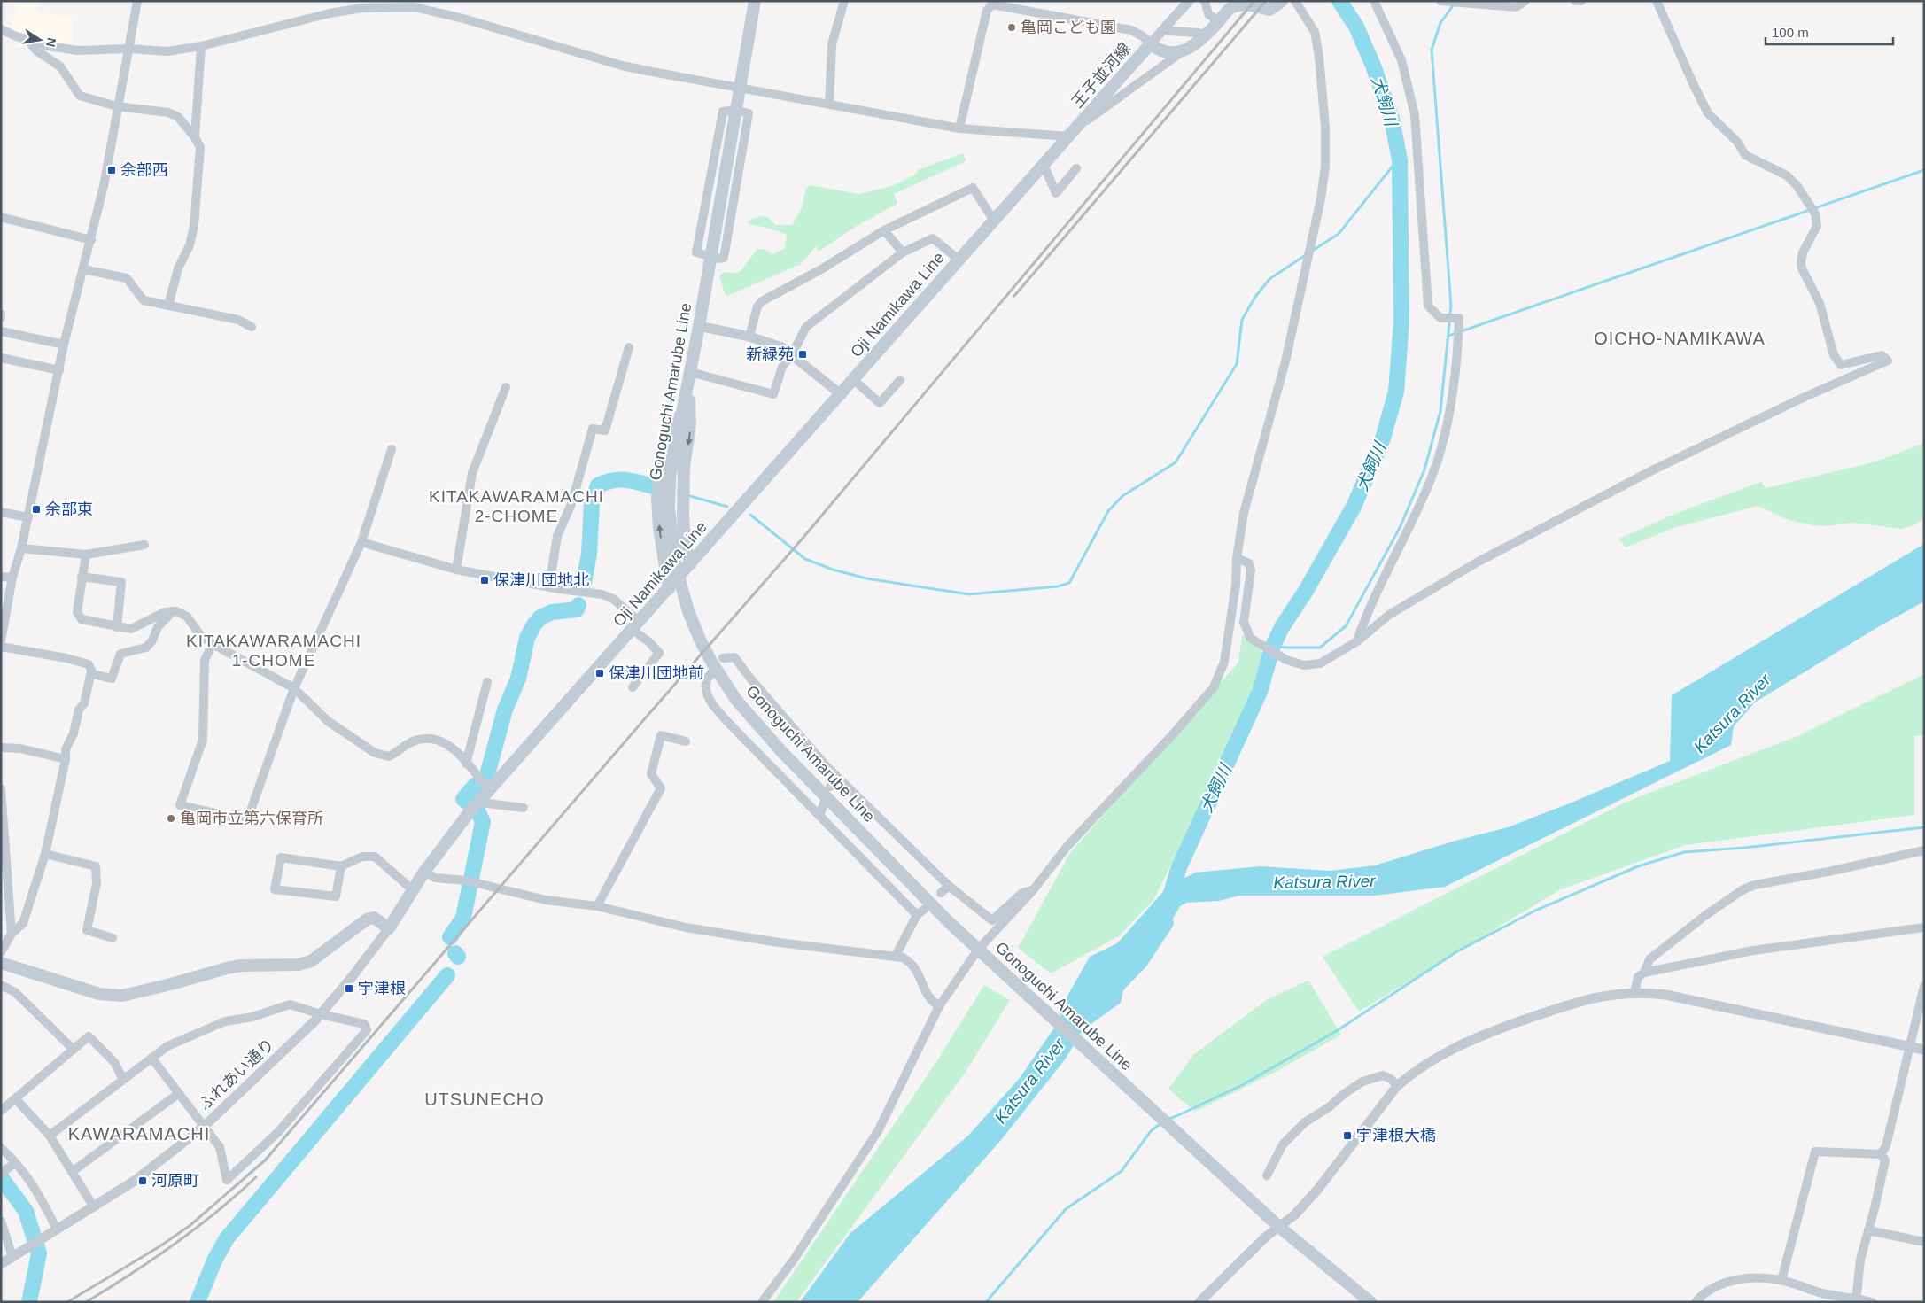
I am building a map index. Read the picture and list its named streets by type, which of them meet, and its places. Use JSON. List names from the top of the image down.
{
  "streets": {
    "main road": ["王子並河線", "Oji Namikawa Line", "Gonoguchi Amarube Line"],
    "street": ["ふれあい通り"]
  },
  "crossings": [
    ["王子並河線", "Oji Namikawa Line"],
    ["Oji Namikawa Line", "ふれあい通り"]
  ],
  "districts": [
    "OICHO-NAMIKAWA",
    "KITAKAWARAMACHI 2-CHOME",
    "KITAKAWARAMACHI 1-CHOME",
    "UTSUNECHO",
    "KAWARAMACHI"
  ],
  "water": ["犬飼川", "Katsura River"],
  "places": {
    "other": ["亀岡こども園", "亀岡市立第六保育所"],
    "transit": [
      "余部西",
      "新緑苑",
      "余部東",
      "保津川団地北",
      "保津川団地前",
      "宇津根",
      "宇津根大橋",
      "河原町"
    ]
  },
  "scale_bar": "100 m",
  "north": "right"
}
